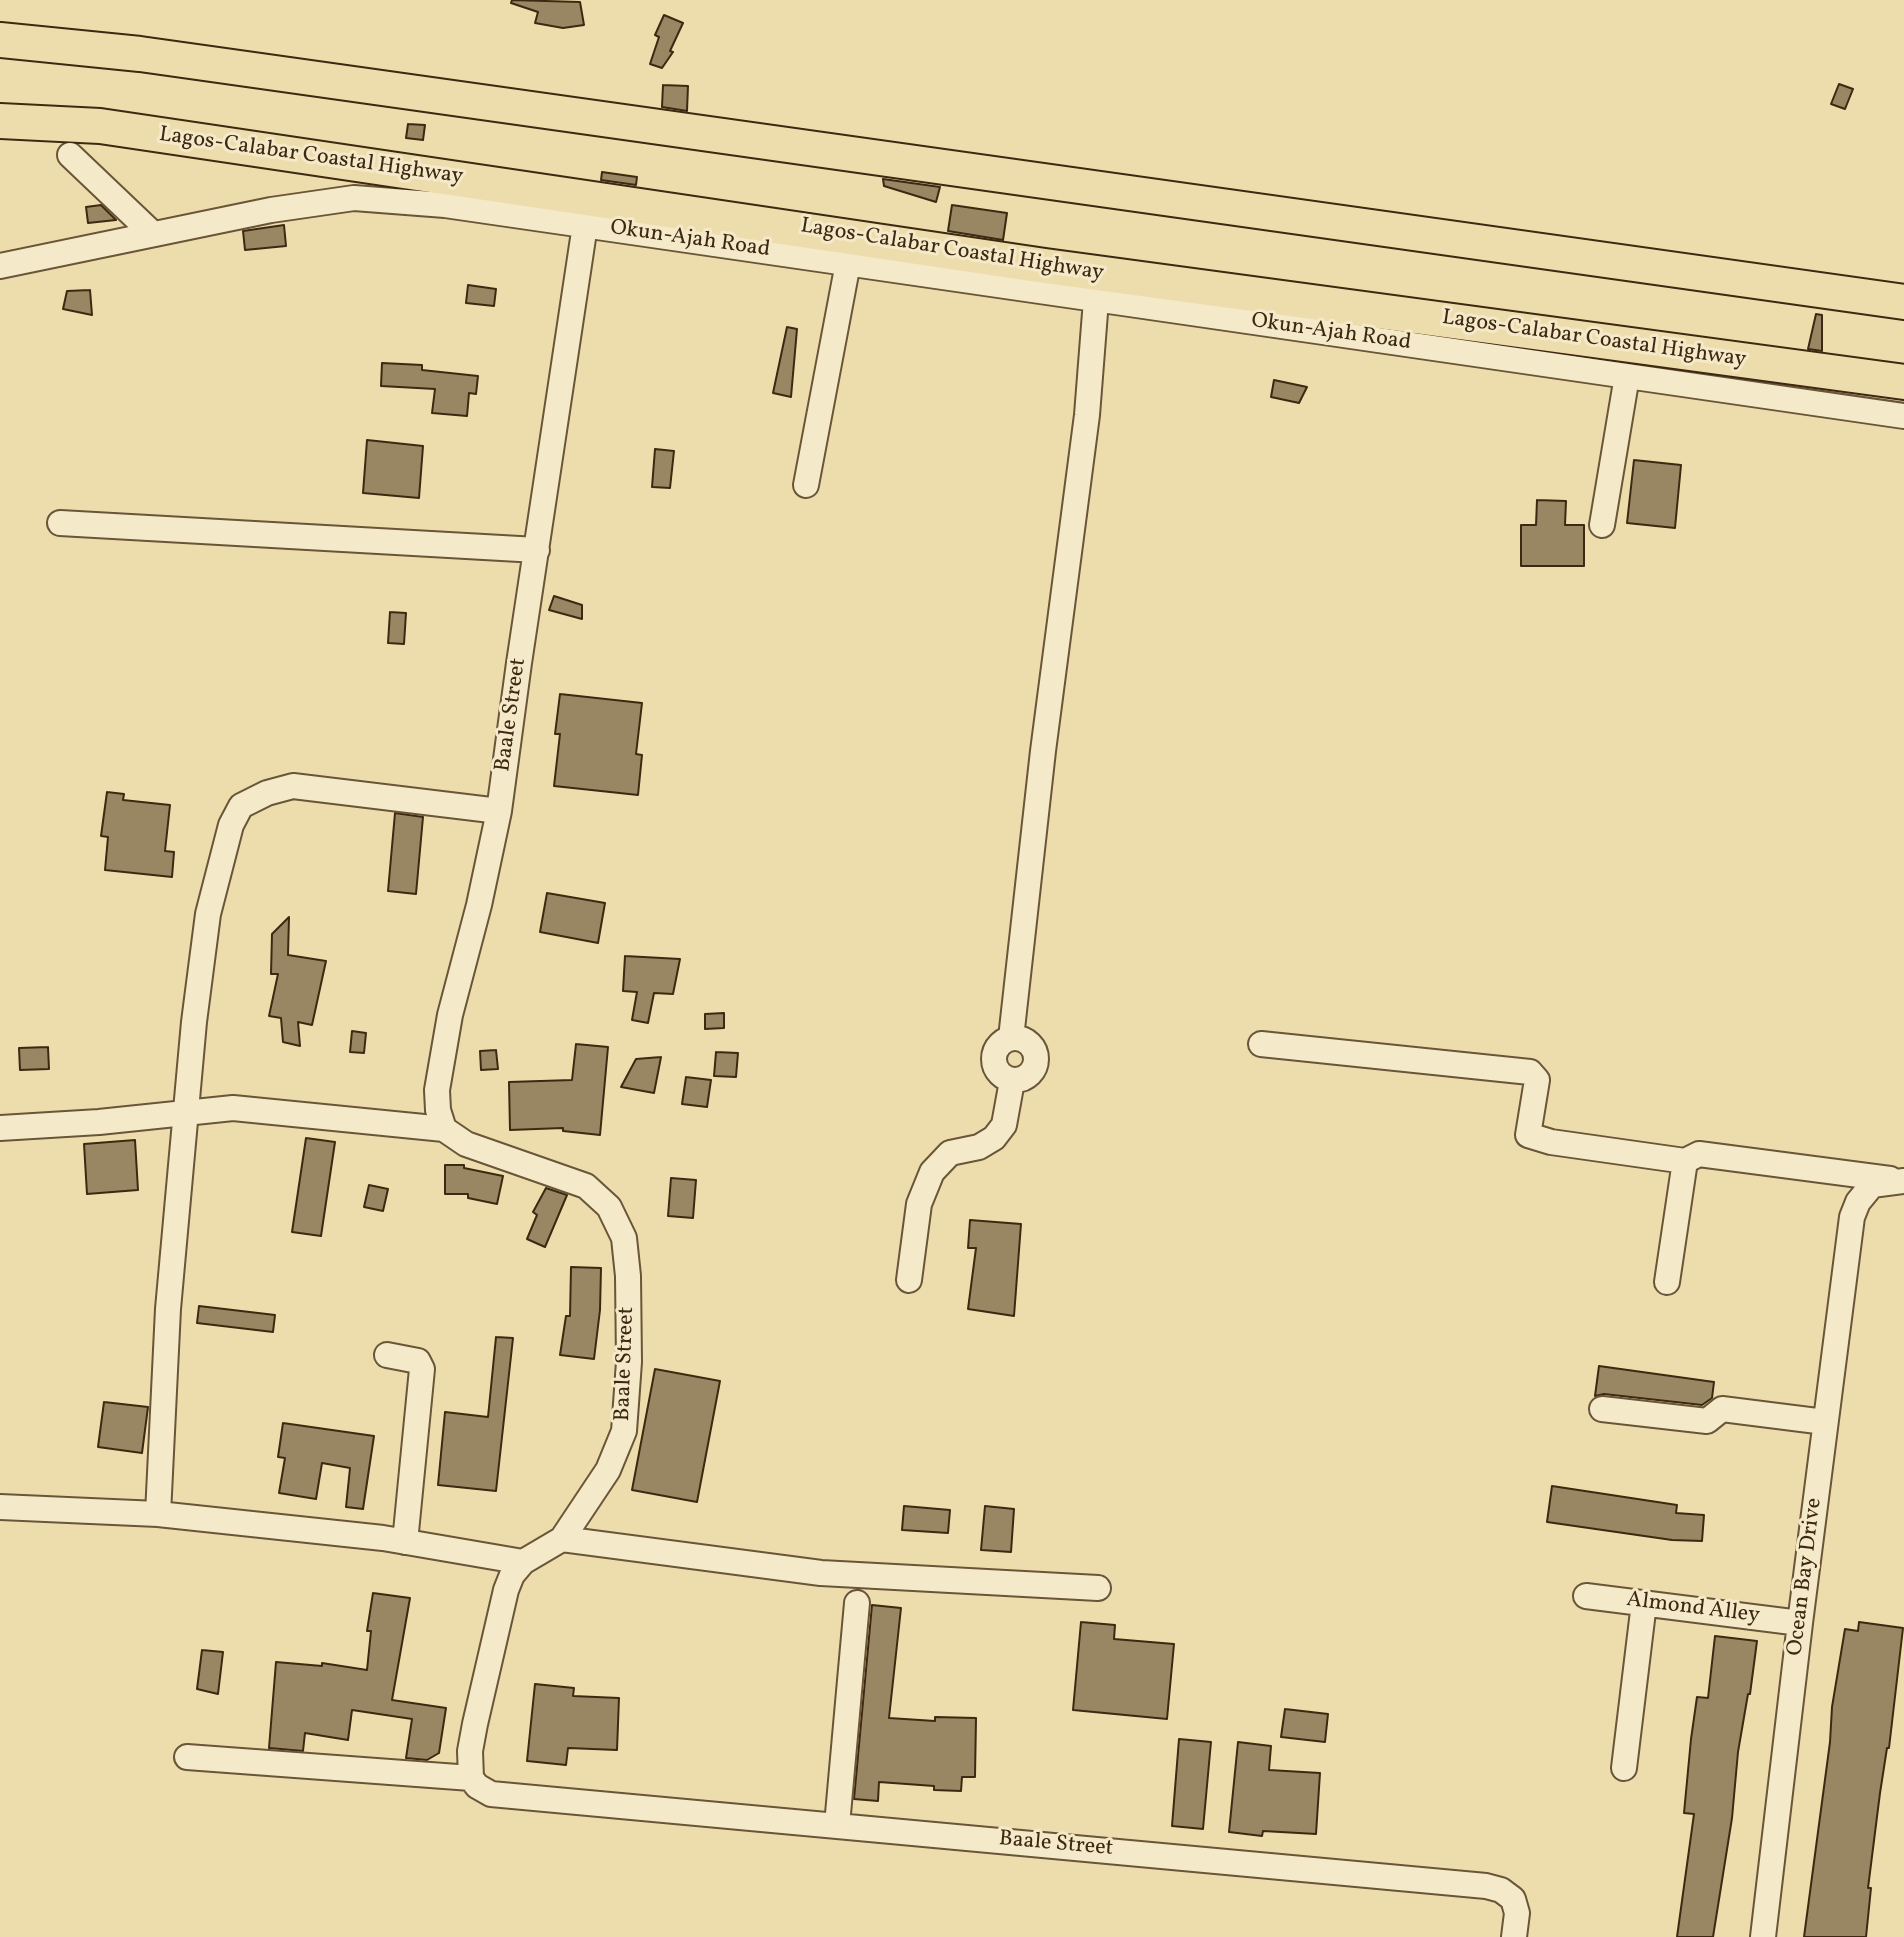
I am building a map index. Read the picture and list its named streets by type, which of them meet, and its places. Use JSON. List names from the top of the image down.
{
  "streets": {
    "highway": ["Lagos-Calabar Coastal Highway"],
    "street": [
      "Okun-Ajah Road",
      "Baale Street",
      "Ocean Bay Drive",
      "Almond Alley"
    ]
  },
  "crossings": [
    ["Okun-Ajah Road", "Baale Street"],
    ["Ocean Bay Drive", "Almond Alley"]
  ]
}
